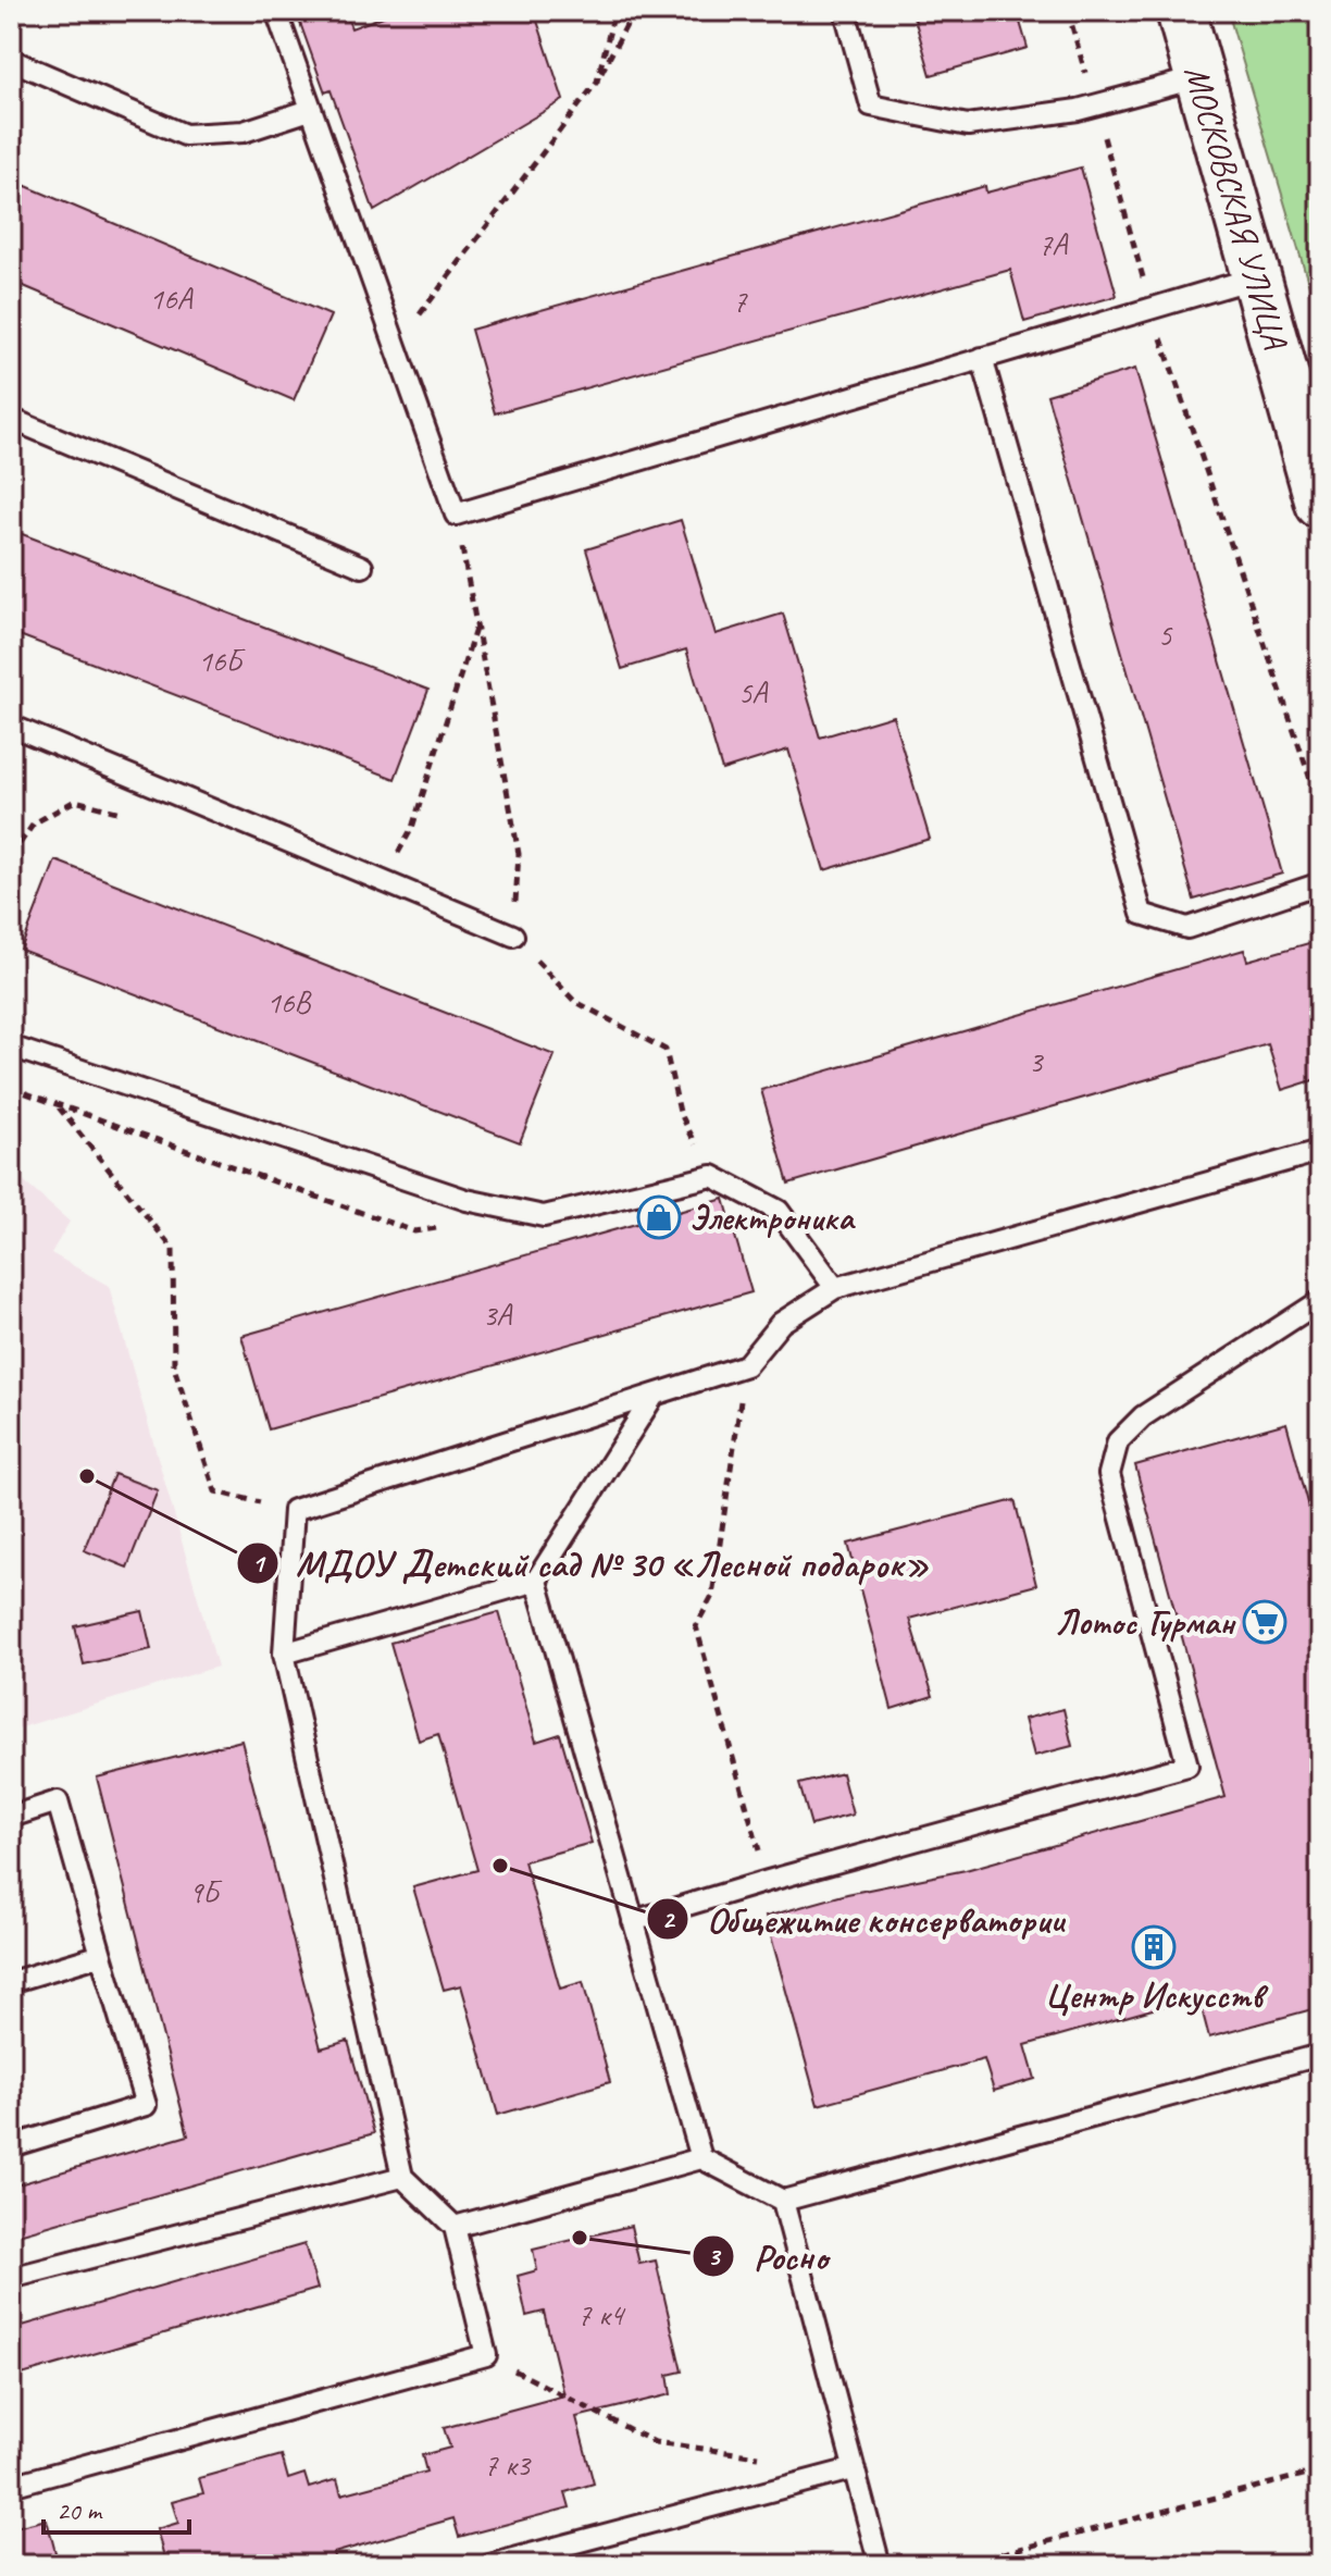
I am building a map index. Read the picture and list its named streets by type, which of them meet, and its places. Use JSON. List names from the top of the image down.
{
  "streets": {
    "street": ["МОСКОВСКАЯ УЛИЦА"]
  },
  "places": {
    "shop": ["Электроника"],
    "other": ["МДОУ Детский сад № 30 «Лесной подарок»", "Общежитие консерватории", "Росно"],
    "supermarket": ["Лотос Гурман"],
    "building": ["Центр Искусств"]
  },
  "house_numbers": [
    "7А",
    "16А",
    "7",
    "5",
    "16Б",
    "5А",
    "16В",
    "3",
    "3А",
    "9Б",
    "7 к4",
    "7 к3"
  ],
  "scale_bar": "20 m"
}
